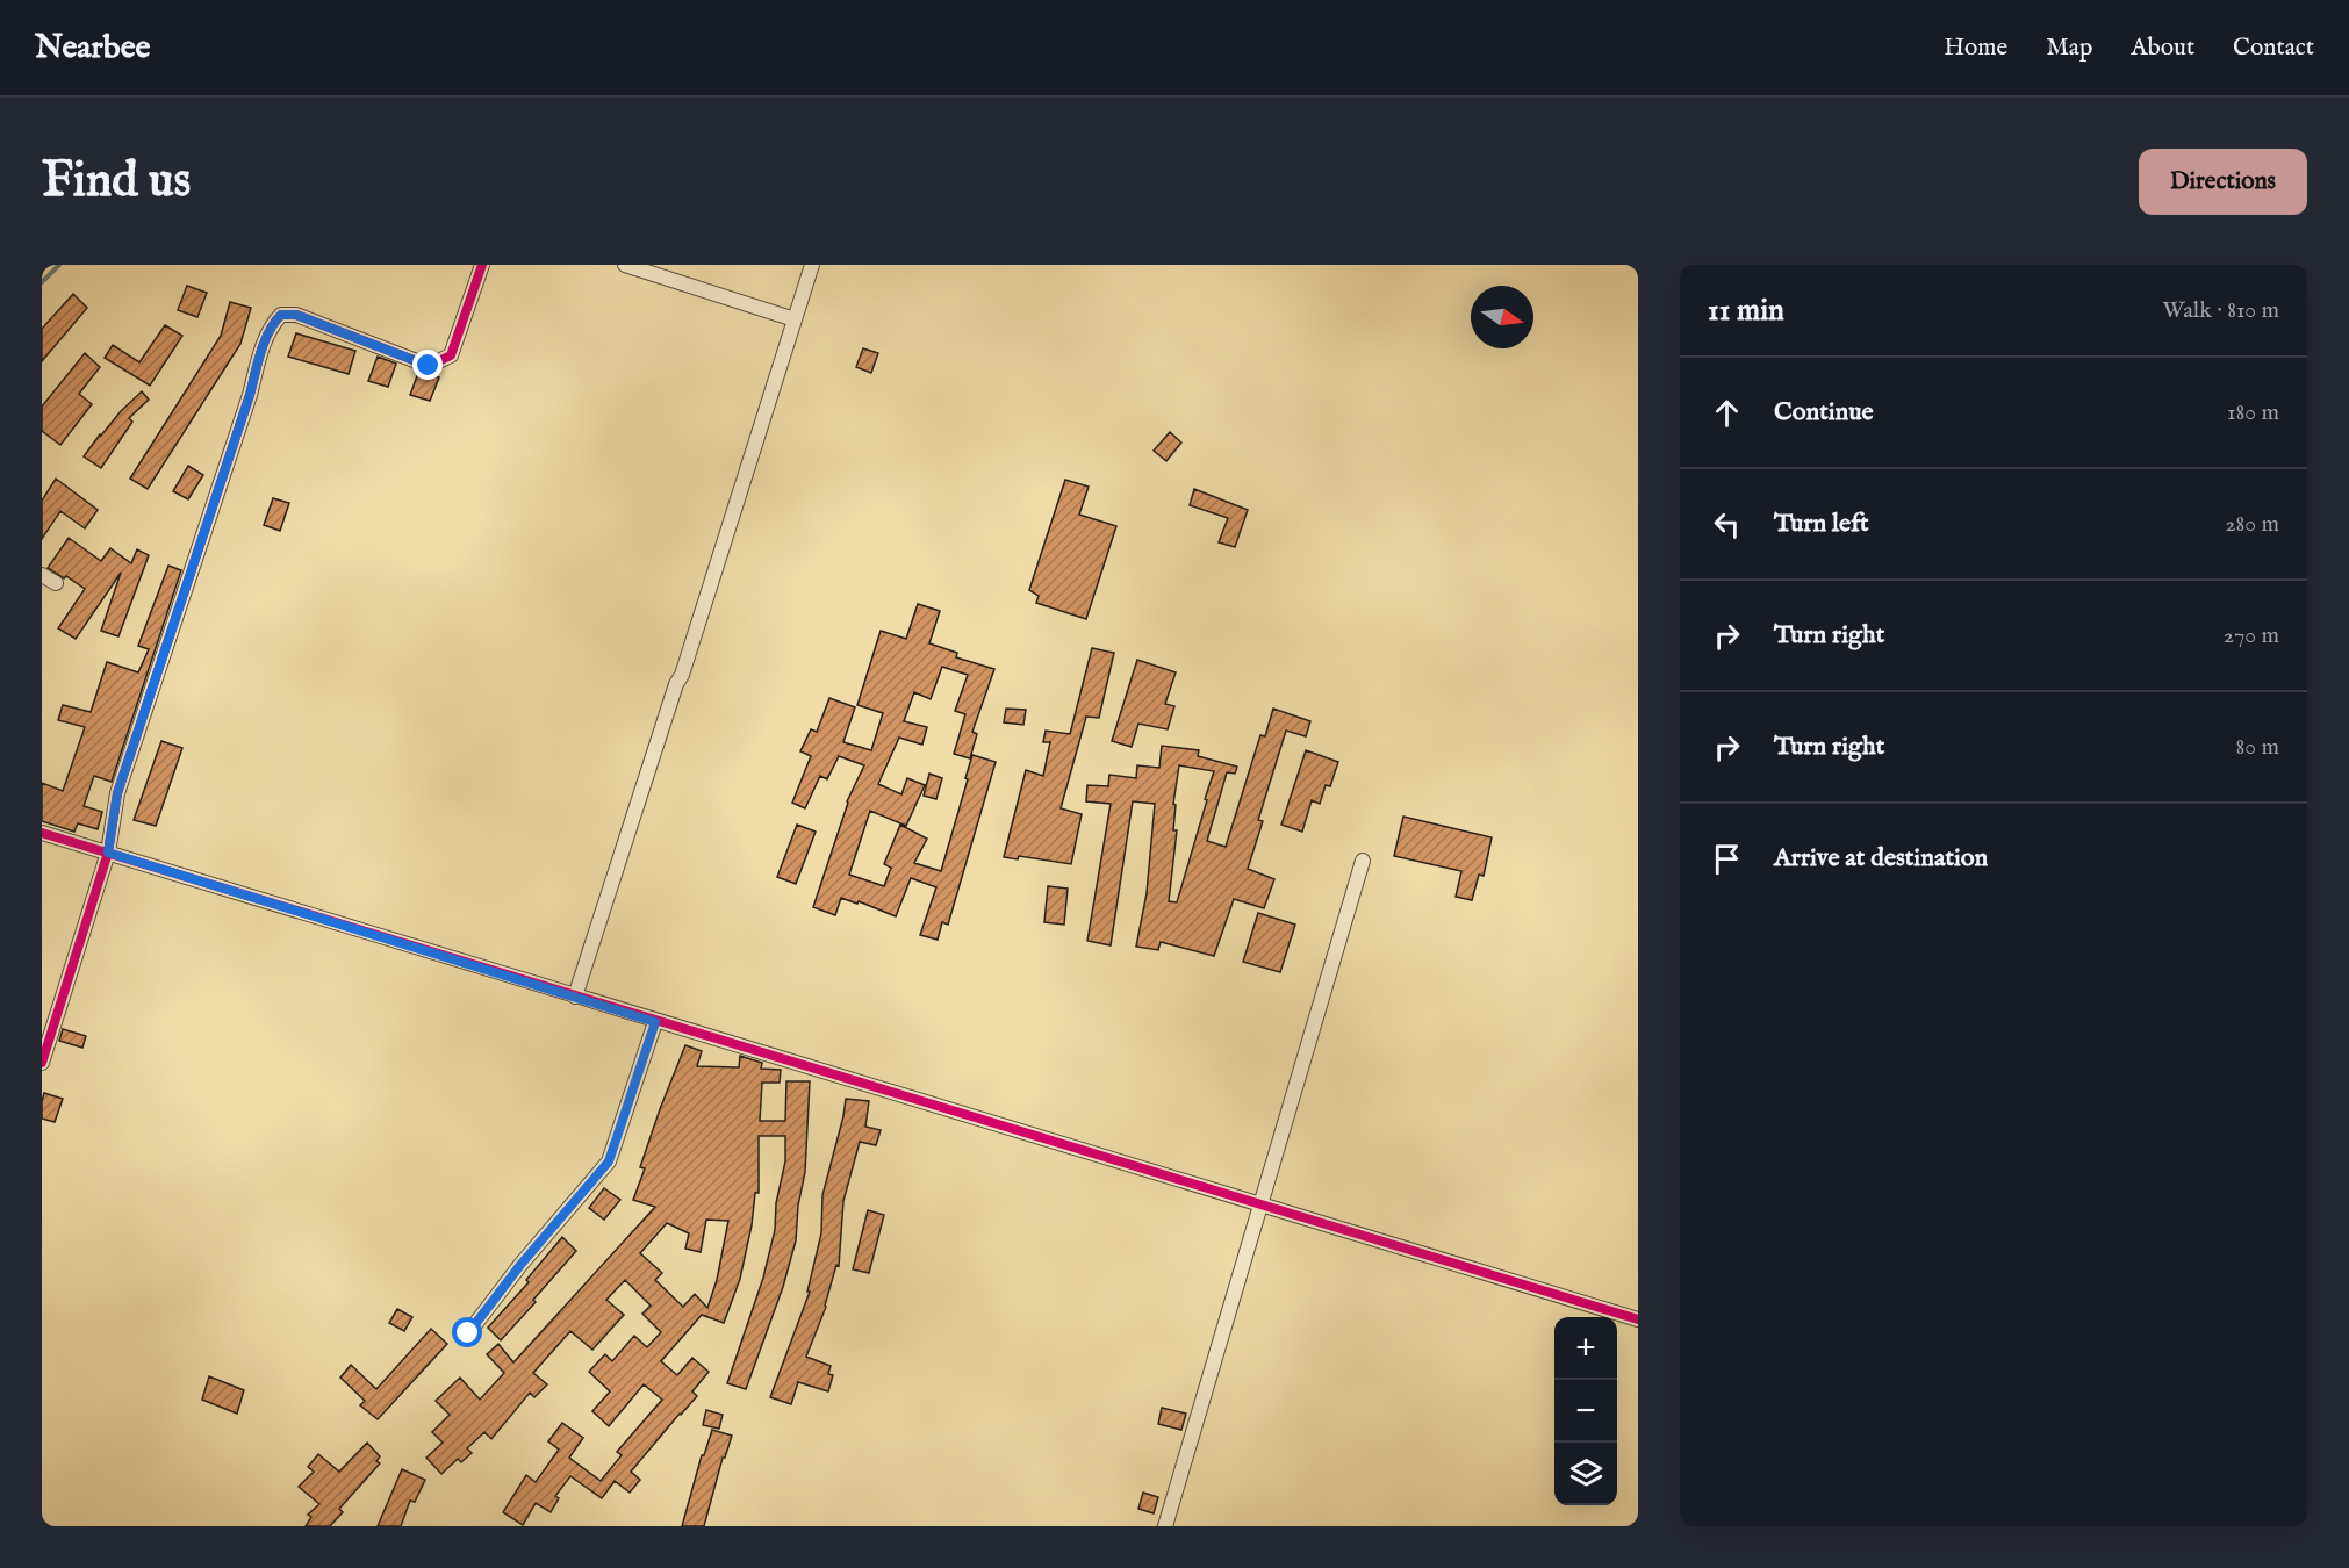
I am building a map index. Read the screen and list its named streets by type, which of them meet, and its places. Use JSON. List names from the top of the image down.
{
  "north": "right",
  "page": {
    "header": "Nearbee",
    "nav": [
      "Home",
      "Map",
      "About",
      "Contact"
    ],
    "buttons": "Directions",
    "title": "Find us",
    "heading": ["11 min", "Walk · 810 m"],
    "list": [
      ["Continue", "180 m"],
      ["Turn left", "280 m"],
      ["Turn right", "270 m"],
      ["Turn right", "80 m"],
      "Arrive at destination"
    ],
    "map_buttons": ["+", "−"]
  }
}
